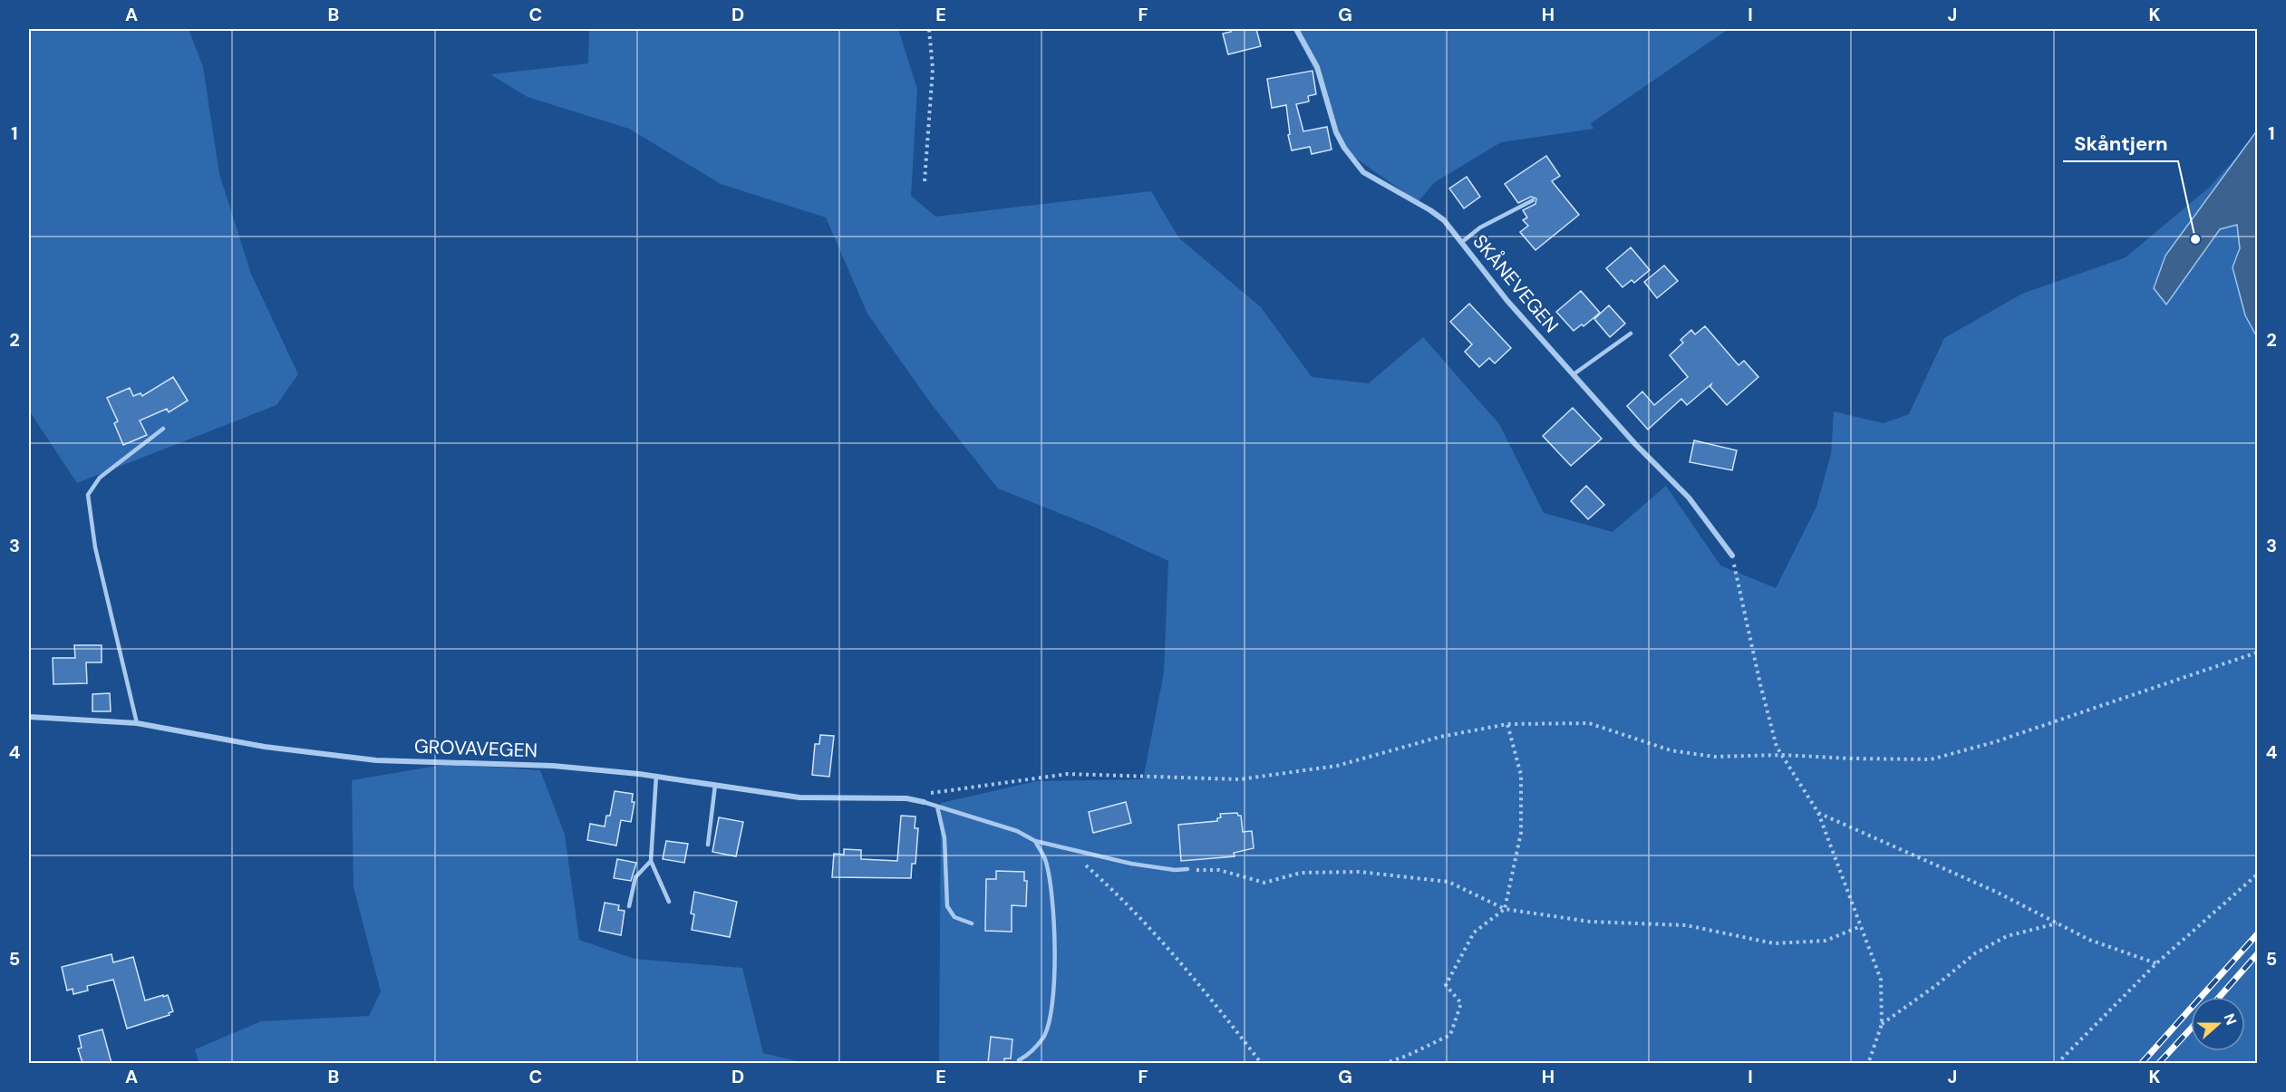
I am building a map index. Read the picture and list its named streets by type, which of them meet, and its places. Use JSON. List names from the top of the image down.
{
  "streets": {
    "street": ["SKÅNEVEGEN", "GROVAVEGEN"]
  },
  "places": ["Skåntjern"],
  "north": "right",
  "grid": {
    "columns": [
      "A",
      "B",
      "C",
      "D",
      "E",
      "F",
      "G",
      "H",
      "I",
      "J",
      "K"
    ],
    "rows": [
      "1",
      "2",
      "3",
      "4",
      "5"
    ]
  }
}
